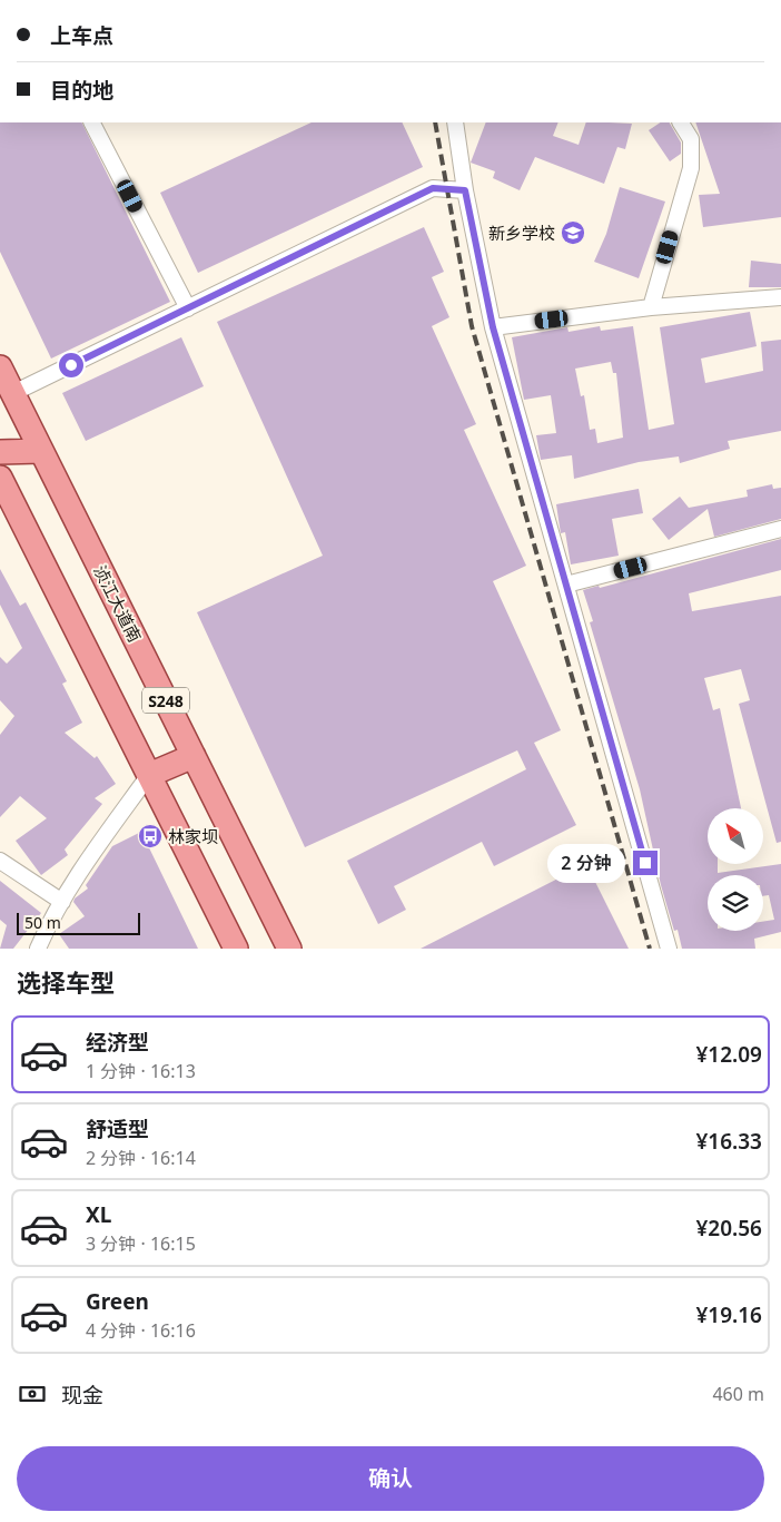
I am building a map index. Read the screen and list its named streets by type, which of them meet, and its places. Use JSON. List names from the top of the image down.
{
  "streets": {
    "main road": ["浈江大道南", "S248"]
  },
  "crossings": [
    ["浈江大道南", "S248"]
  ],
  "places": {
    "school or university": ["新乡学校"],
    "bus stop": ["林家坝"]
  },
  "scale_bar": "50 m",
  "north": "top left",
  "page": {
    "banner": ["上车点", "目的地"],
    "bubble": "2 分钟",
    "scale": "50 m",
    "heading": "选择车型",
    "list": [
      {
        "name": "经济型",
        "note": "1 分钟 · 16:13",
        "value": "¥12.09"
      },
      {
        "name": "舒适型",
        "note": "2 分钟 · 16:14",
        "value": "¥16.33"
      },
      {
        "name": "XL",
        "note": "3 分钟 · 16:15",
        "value": "¥20.56"
      },
      {
        "name": "Green",
        "note": "4 分钟 · 16:16",
        "value": "¥19.16"
      }
    ],
    "pay": ["现金", "460 m"],
    "buttons": "确认"
  }
}
